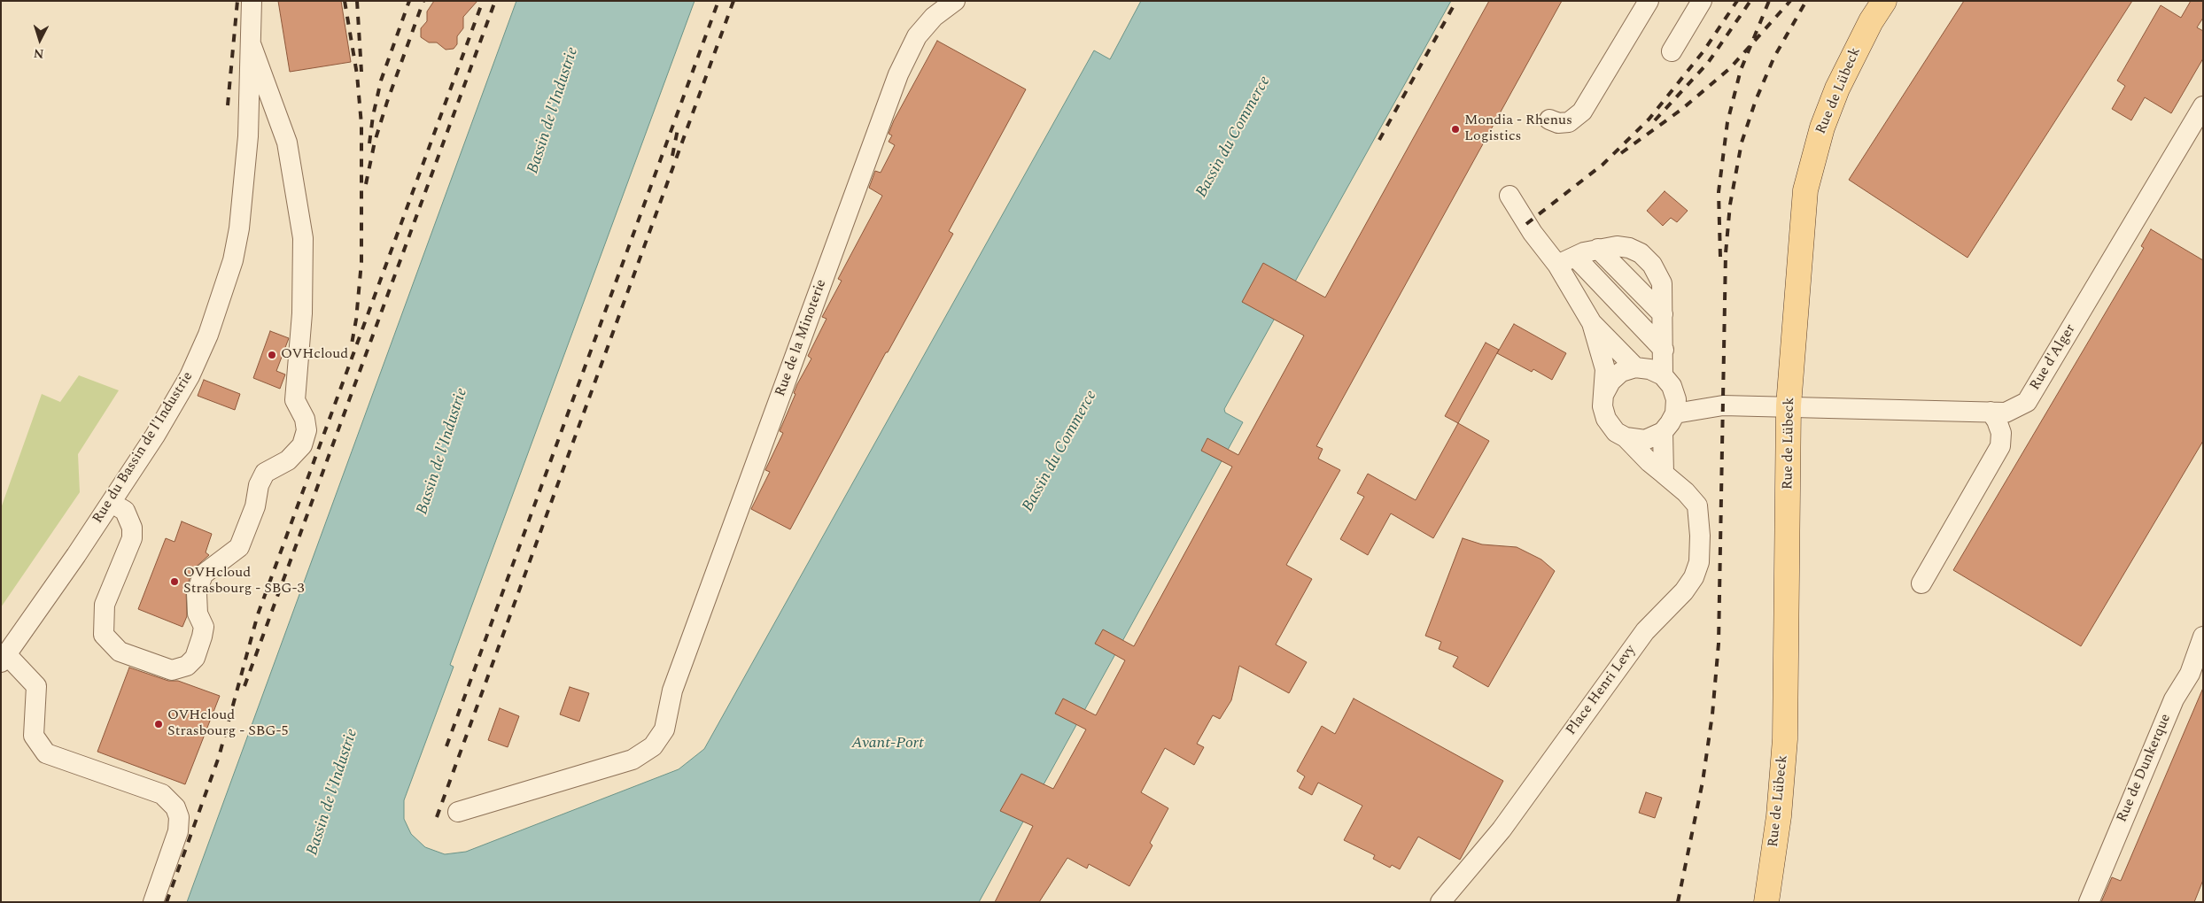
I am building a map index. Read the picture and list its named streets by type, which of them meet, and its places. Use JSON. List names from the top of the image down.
{
  "streets": {
    "main road": ["Rue de Lübeck"],
    "street": [
      "Rue de la Minoterie",
      "Rue d'Alger",
      "Rue du Bassin de l'Industrie",
      "Place Henri Levy",
      "Rue de Dunkerque"
    ]
  },
  "crossings": [
    ["Rue de Lübeck", "Rue d'Alger"]
  ],
  "water": ["Bassin de l'Industrie", "Bassin du Commerce", "Avant-Port"],
  "places": [
    "Mondia - Rhenus Logistics",
    "OVHcloud",
    "OVHcloud Strasbourg - SBG-3",
    "OVHcloud Strasbourg - SBG-5"
  ],
  "north": "bottom"
}
